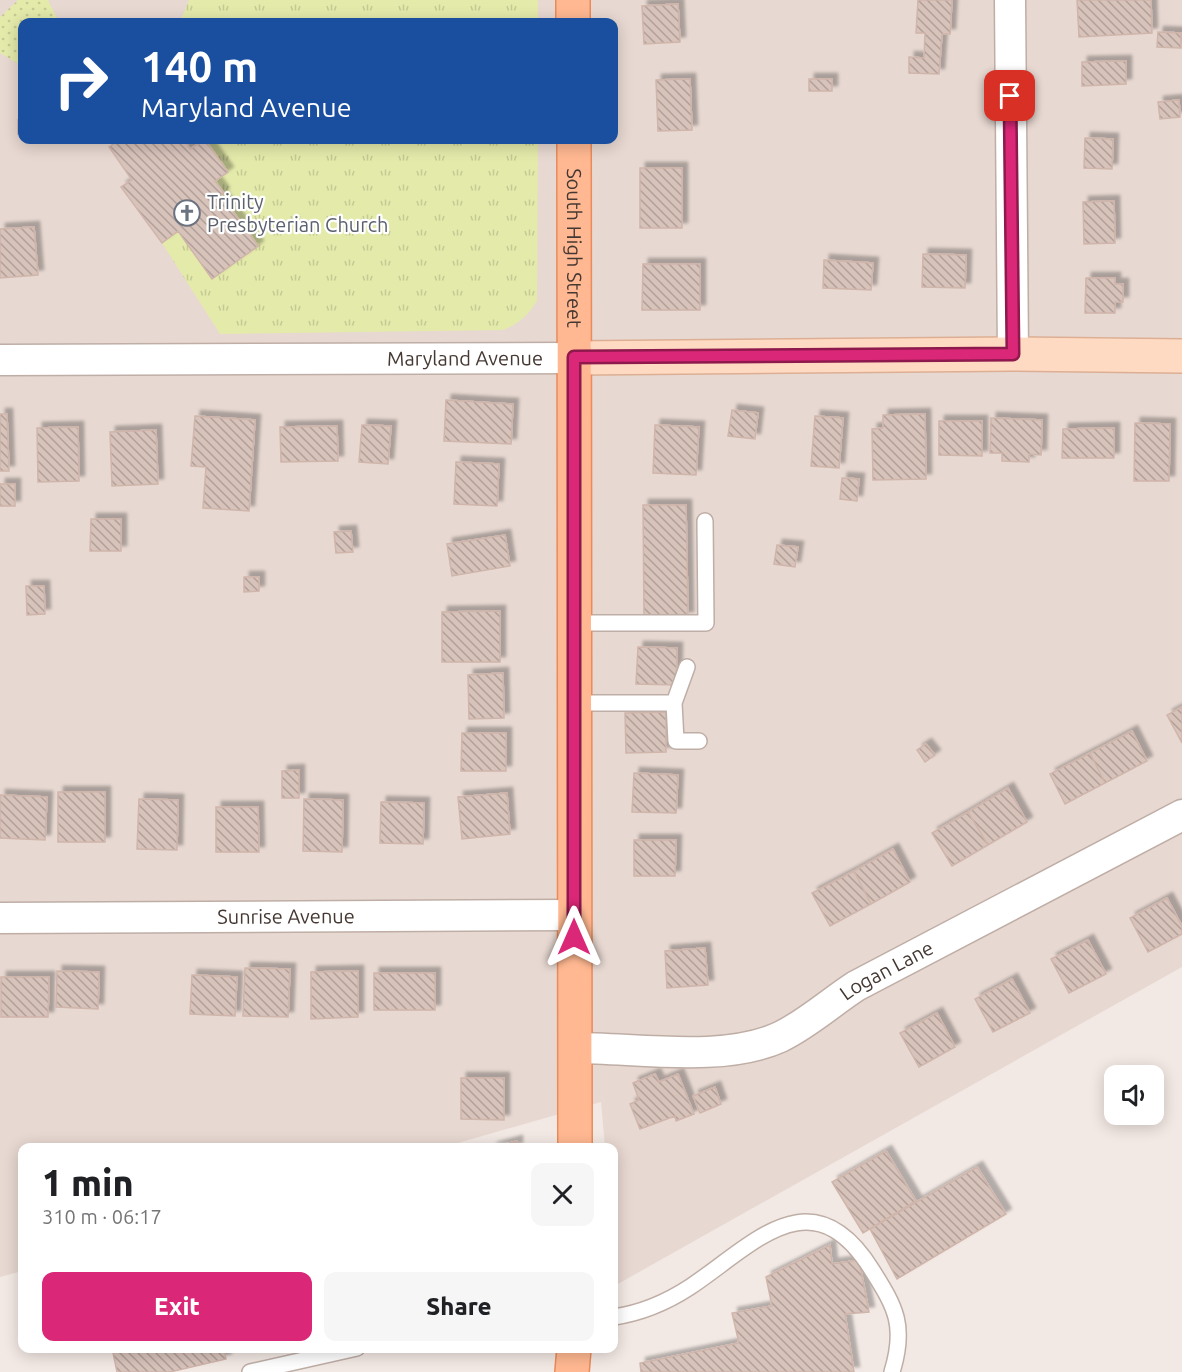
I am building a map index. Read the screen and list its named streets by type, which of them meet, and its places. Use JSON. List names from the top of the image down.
{
  "streets": {
    "main road": ["South High Street", "Maryland Avenue"],
    "street": ["Sunrise Avenue", "Logan Lane"]
  },
  "crossings": [
    ["South High Street", "Maryland Avenue"],
    ["South High Street", "Sunrise Avenue"],
    ["South High Street", "Logan Lane"]
  ],
  "places": {
    "church": ["Trinity Presbyterian Church"]
  },
  "page": {
    "turn": ["140 m", "Maryland Avenue"],
    "heading": ["1 min", "310 m · 06:17"],
    "buttons": ["Exit", "Share"]
  }
}
